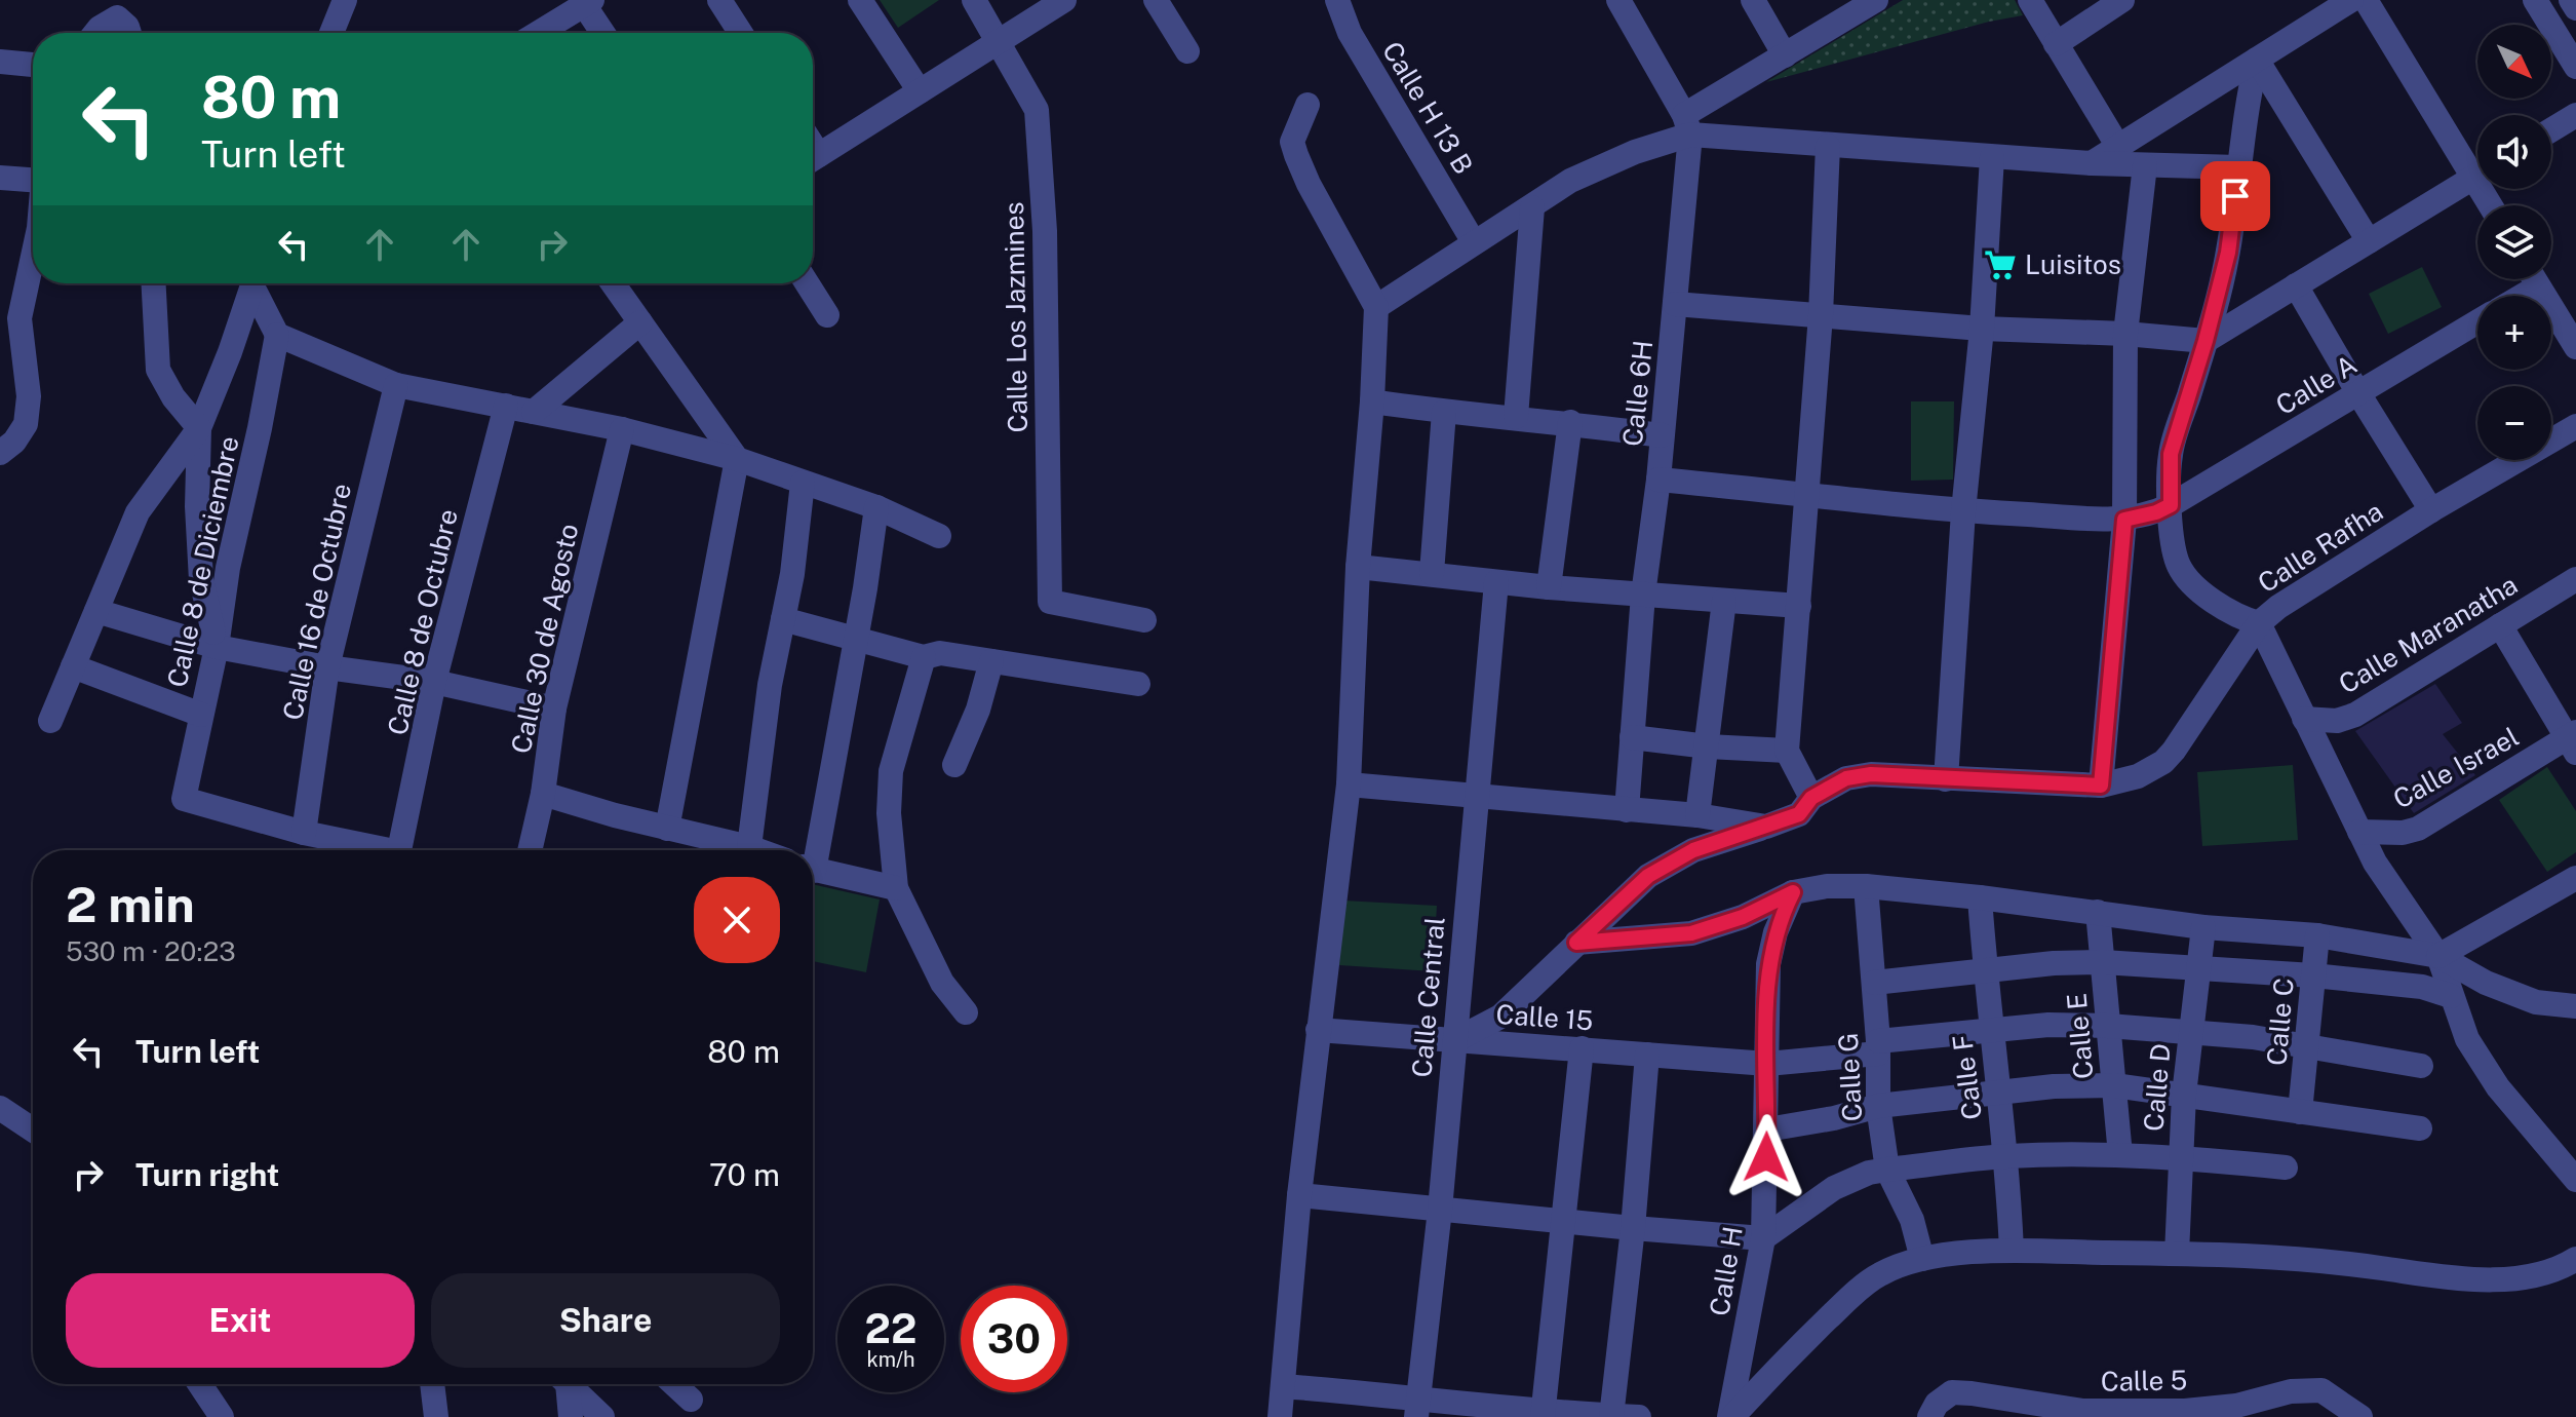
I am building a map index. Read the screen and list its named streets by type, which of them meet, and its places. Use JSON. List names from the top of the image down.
{
  "streets": {
    "street": [
      "Calle H 13 B",
      "Calle Los Jazmines",
      "Calle A",
      "Calle 6H",
      "Calle Rafha",
      "Calle 8 de Diciembre",
      "Calle 16 de Octubre",
      "Calle 8 de Octubre",
      "Calle Maranatha",
      "Calle 30 de Agosto",
      "Calle Israel",
      "Calle Central",
      "Calle 15",
      "Calle C",
      "Calle E",
      "Calle G",
      "Calle F",
      "Calle D",
      "Calle H",
      "Calle 5"
    ]
  },
  "crossings": [
    ["Calle A", "Calle 6H"],
    ["Calle Rafha", "Calle Central"],
    ["Calle Rafha", "Calle 15"],
    ["Calle 8 de Diciembre", "Calle 16 de Octubre"],
    ["Calle Central", "Calle 15"],
    ["Calle 15", "Calle C"],
    ["Calle 15", "Calle E"],
    ["Calle 15", "Calle G"],
    ["Calle 15", "Calle F"],
    ["Calle 15", "Calle D"],
    ["Calle 15", "Calle H"]
  ],
  "places": {
    "supermarket": ["Luisitos"]
  },
  "north": "bottom right",
  "page": {
    "map_buttons": ["+", "−"],
    "turn": ["80 m", "Turn left"],
    "heading": ["2 min", "530 m · 20:23"],
    "list": [
      {
        "name": "Turn left",
        "value": "80 m"
      },
      {
        "name": "Turn right",
        "value": "70 m"
      }
    ],
    "buttons": ["Exit", "Share"],
    "speed": "22 km/h",
    "limit": "30"
  }
}
